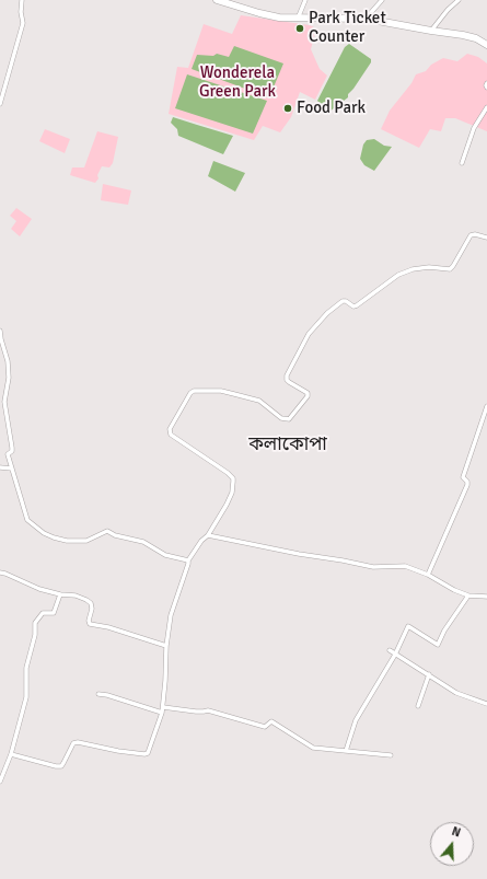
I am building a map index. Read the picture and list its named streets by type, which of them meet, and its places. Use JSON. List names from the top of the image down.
{
  "districts": ["কলাকোপা"],
  "parks": ["Wonderela Green Park"],
  "places": ["Park Ticket Counter", "Food Park"],
  "north": "top"
}
